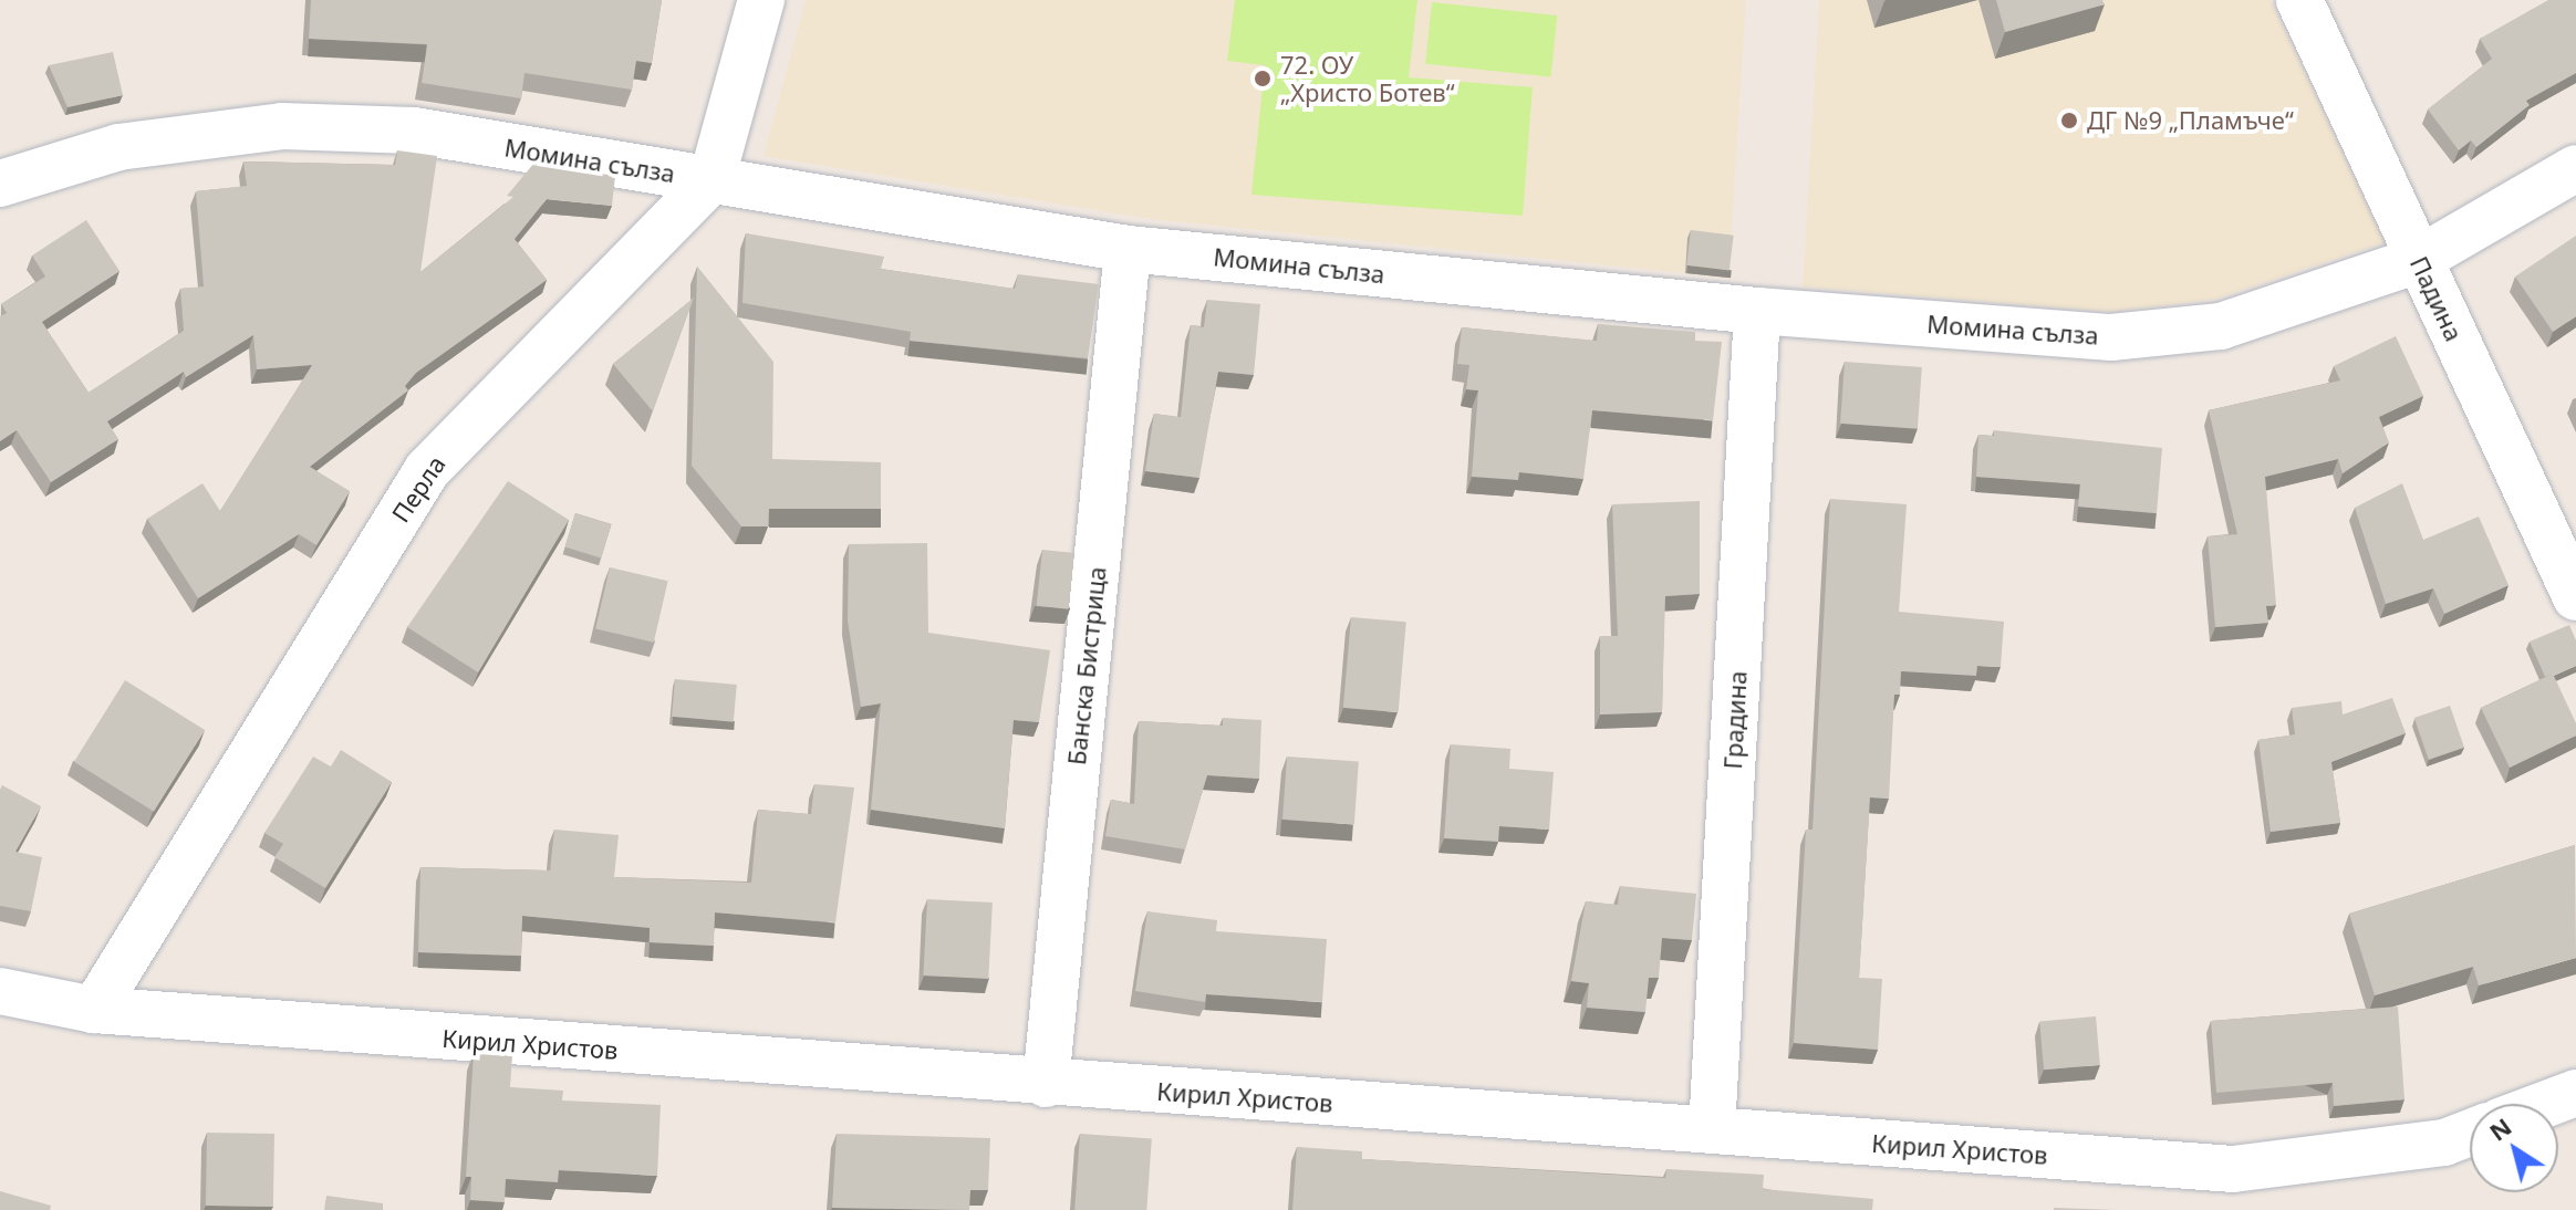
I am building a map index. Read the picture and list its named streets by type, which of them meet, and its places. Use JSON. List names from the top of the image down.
{
  "streets": {
    "street": [
      "Момина сълза",
      "Падина",
      "Перла",
      "Банска Бистрица",
      "Градина",
      "Кирил Христов"
    ]
  },
  "crossings": [
    ["Момина сълза", "Падина"],
    ["Момина сълза", "Перла"],
    ["Момина сълза", "Банска Бистрица"],
    ["Момина сълза", "Градина"],
    ["Перла", "Кирил Христов"],
    ["Банска Бистрица", "Кирил Христов"],
    ["Градина", "Кирил Христов"]
  ],
  "places": ["72. ОУ „Христо Ботев“", "ДГ №9 „Пламъче“"],
  "north": "top left"
}
